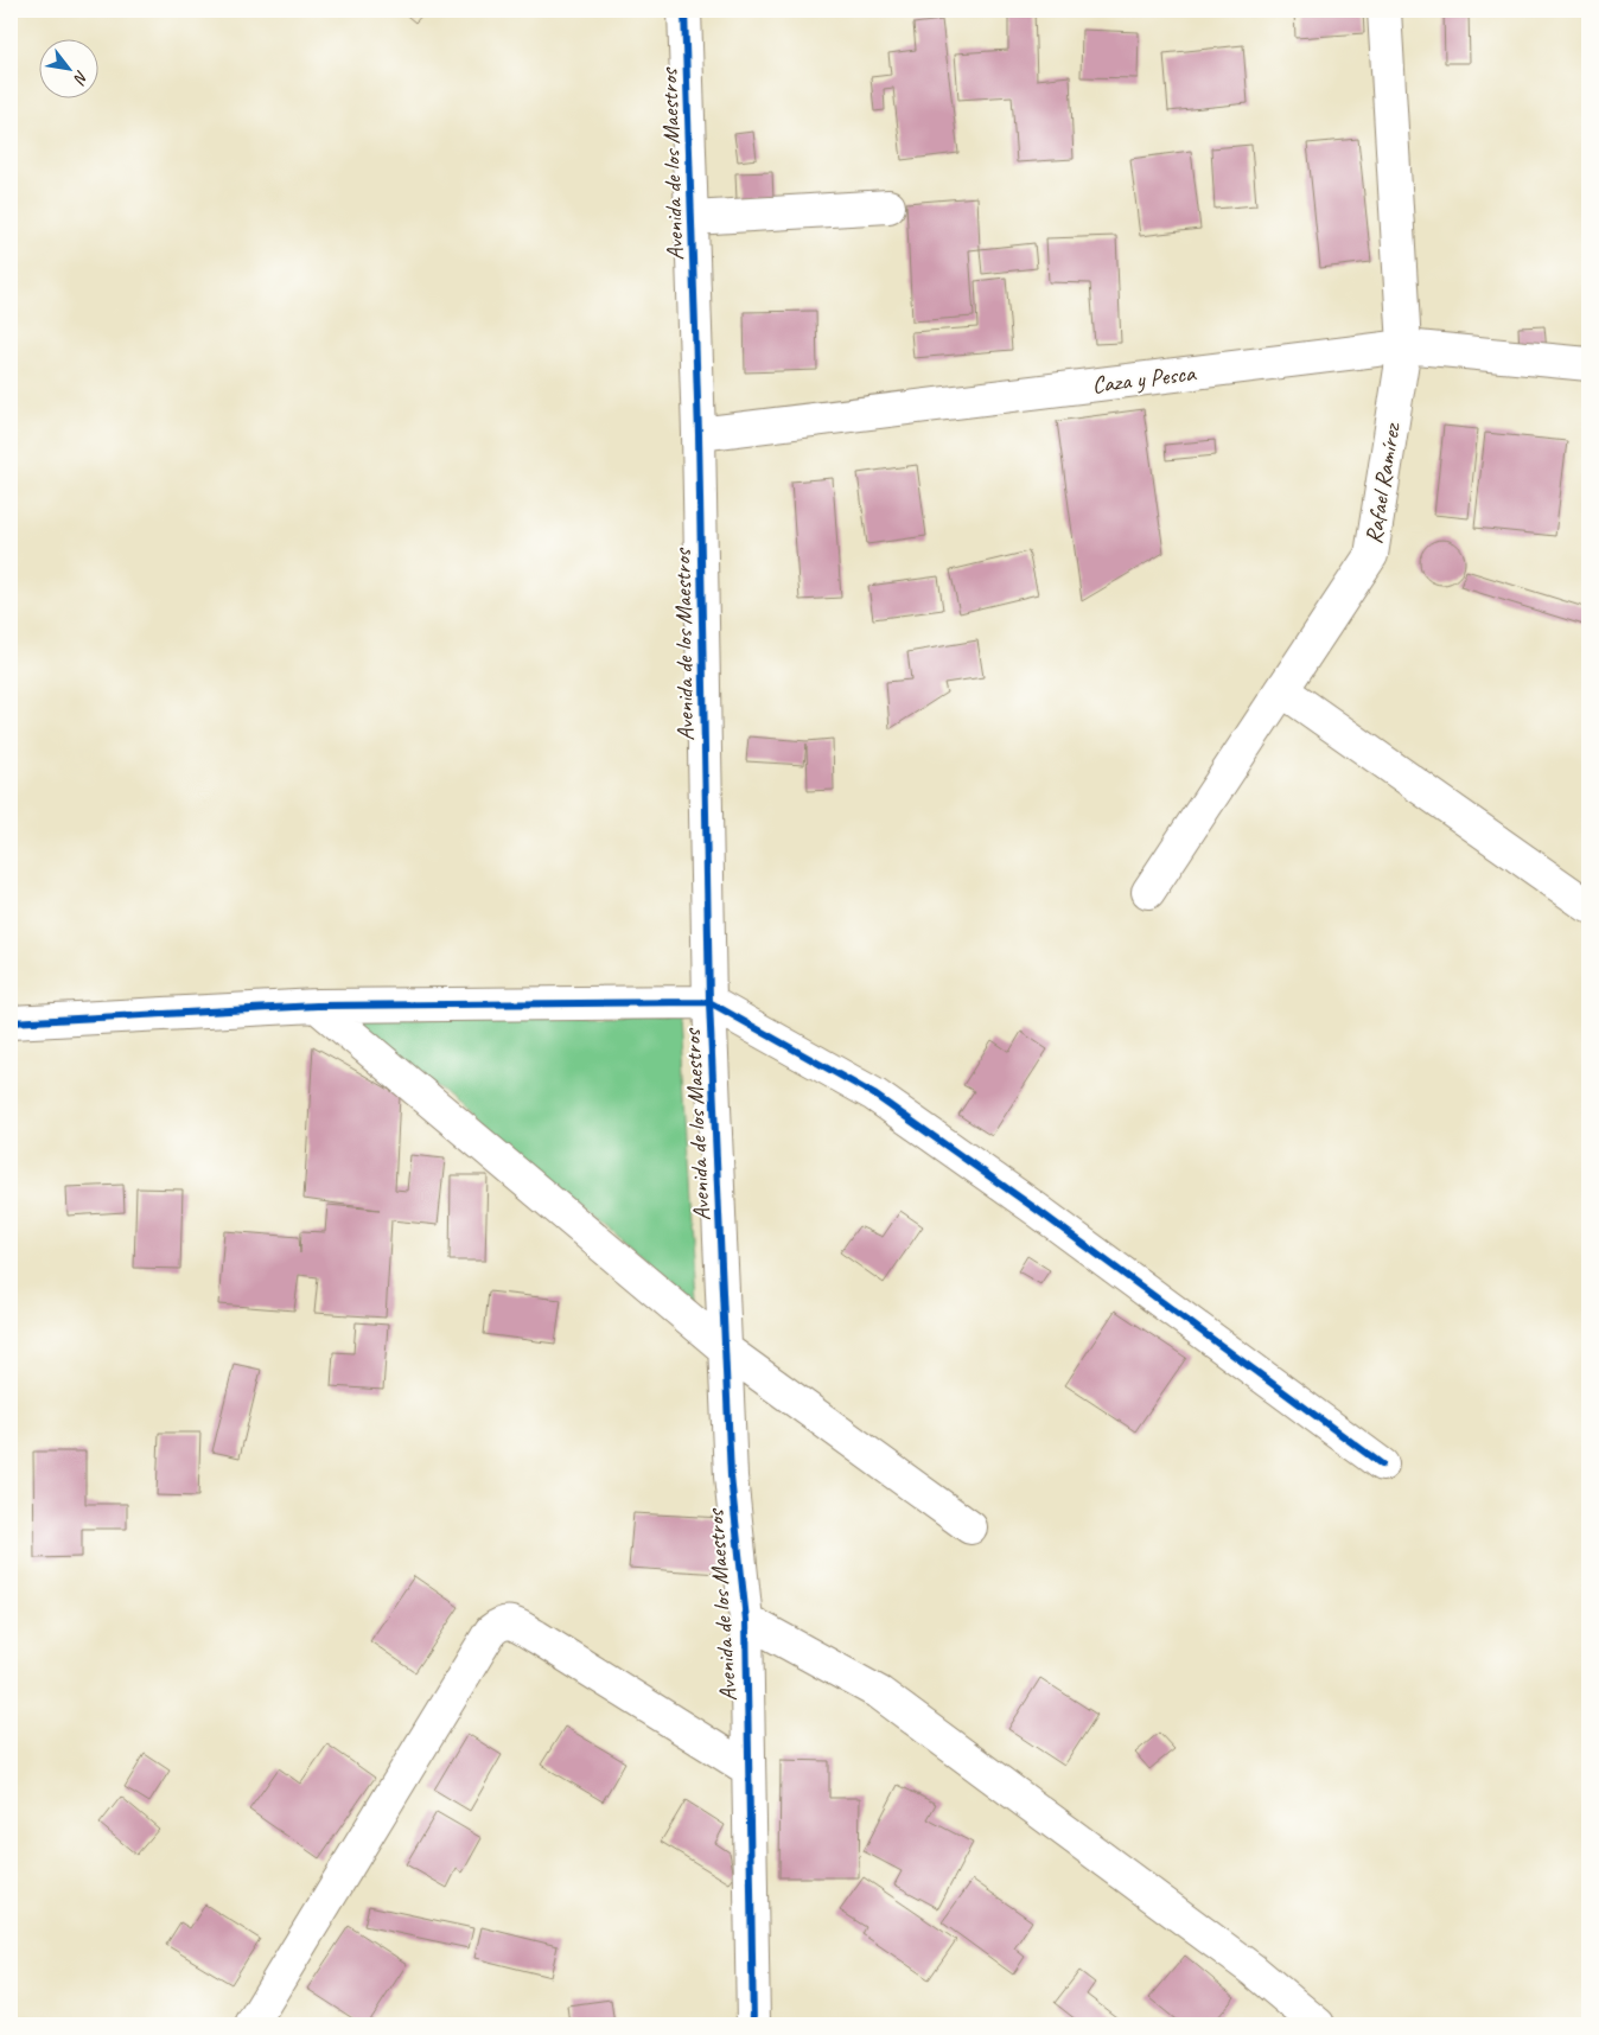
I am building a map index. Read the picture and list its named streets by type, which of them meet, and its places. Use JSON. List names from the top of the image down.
{
  "streets": {
    "street": ["Avenida de los Maestros", "Caza y Pesca", "Rafael Ramírez"]
  },
  "crossings": [
    ["Avenida de los Maestros", "Caza y Pesca"],
    ["Caza y Pesca", "Rafael Ramírez"]
  ],
  "north": "bottom right"
}
